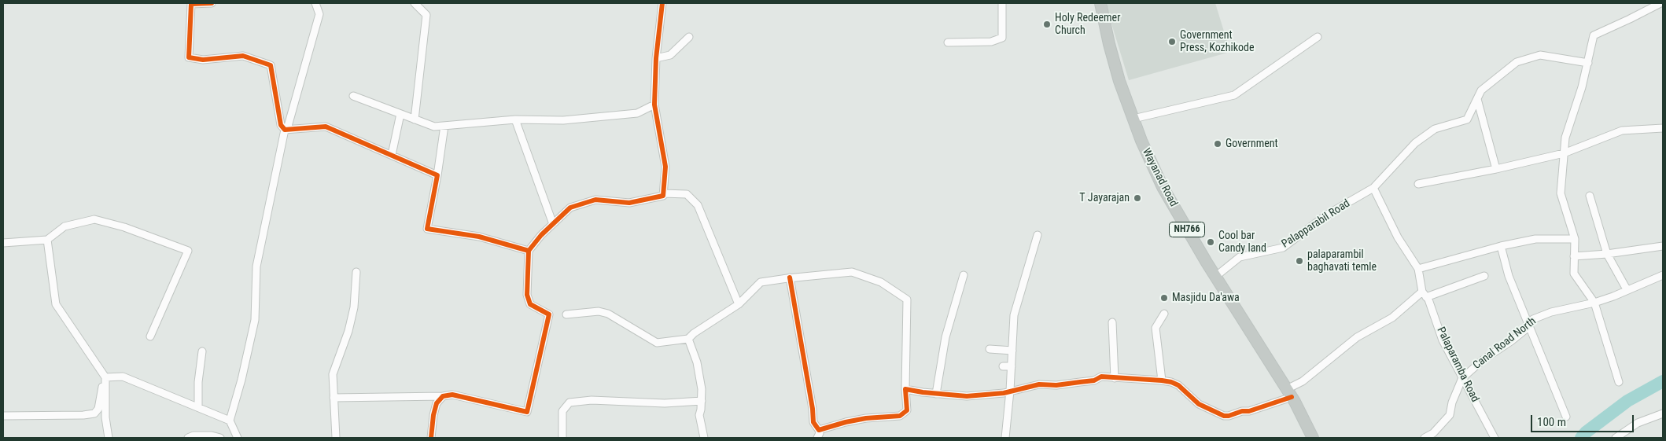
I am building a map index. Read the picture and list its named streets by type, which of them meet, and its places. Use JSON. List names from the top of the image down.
{
  "streets": {
    "highway": ["Wayanad Road", "NH766"],
    "street": ["Palapparabil Road", "Canal Road North", "Palaparamba Road"]
  },
  "crossings": [
    ["Wayanad Road", "Palapparabil Road"],
    ["Canal Road North", "Palaparamba Road"]
  ],
  "places": [
    "Holy Redeemer Church",
    "Government Press, Kozhikode",
    "Government",
    "T Jayarajan",
    "Cool bar Candy land",
    "palaparambil baghavati temle",
    "Masjidu Da'awa"
  ],
  "scale_bar": "100 m"
}
